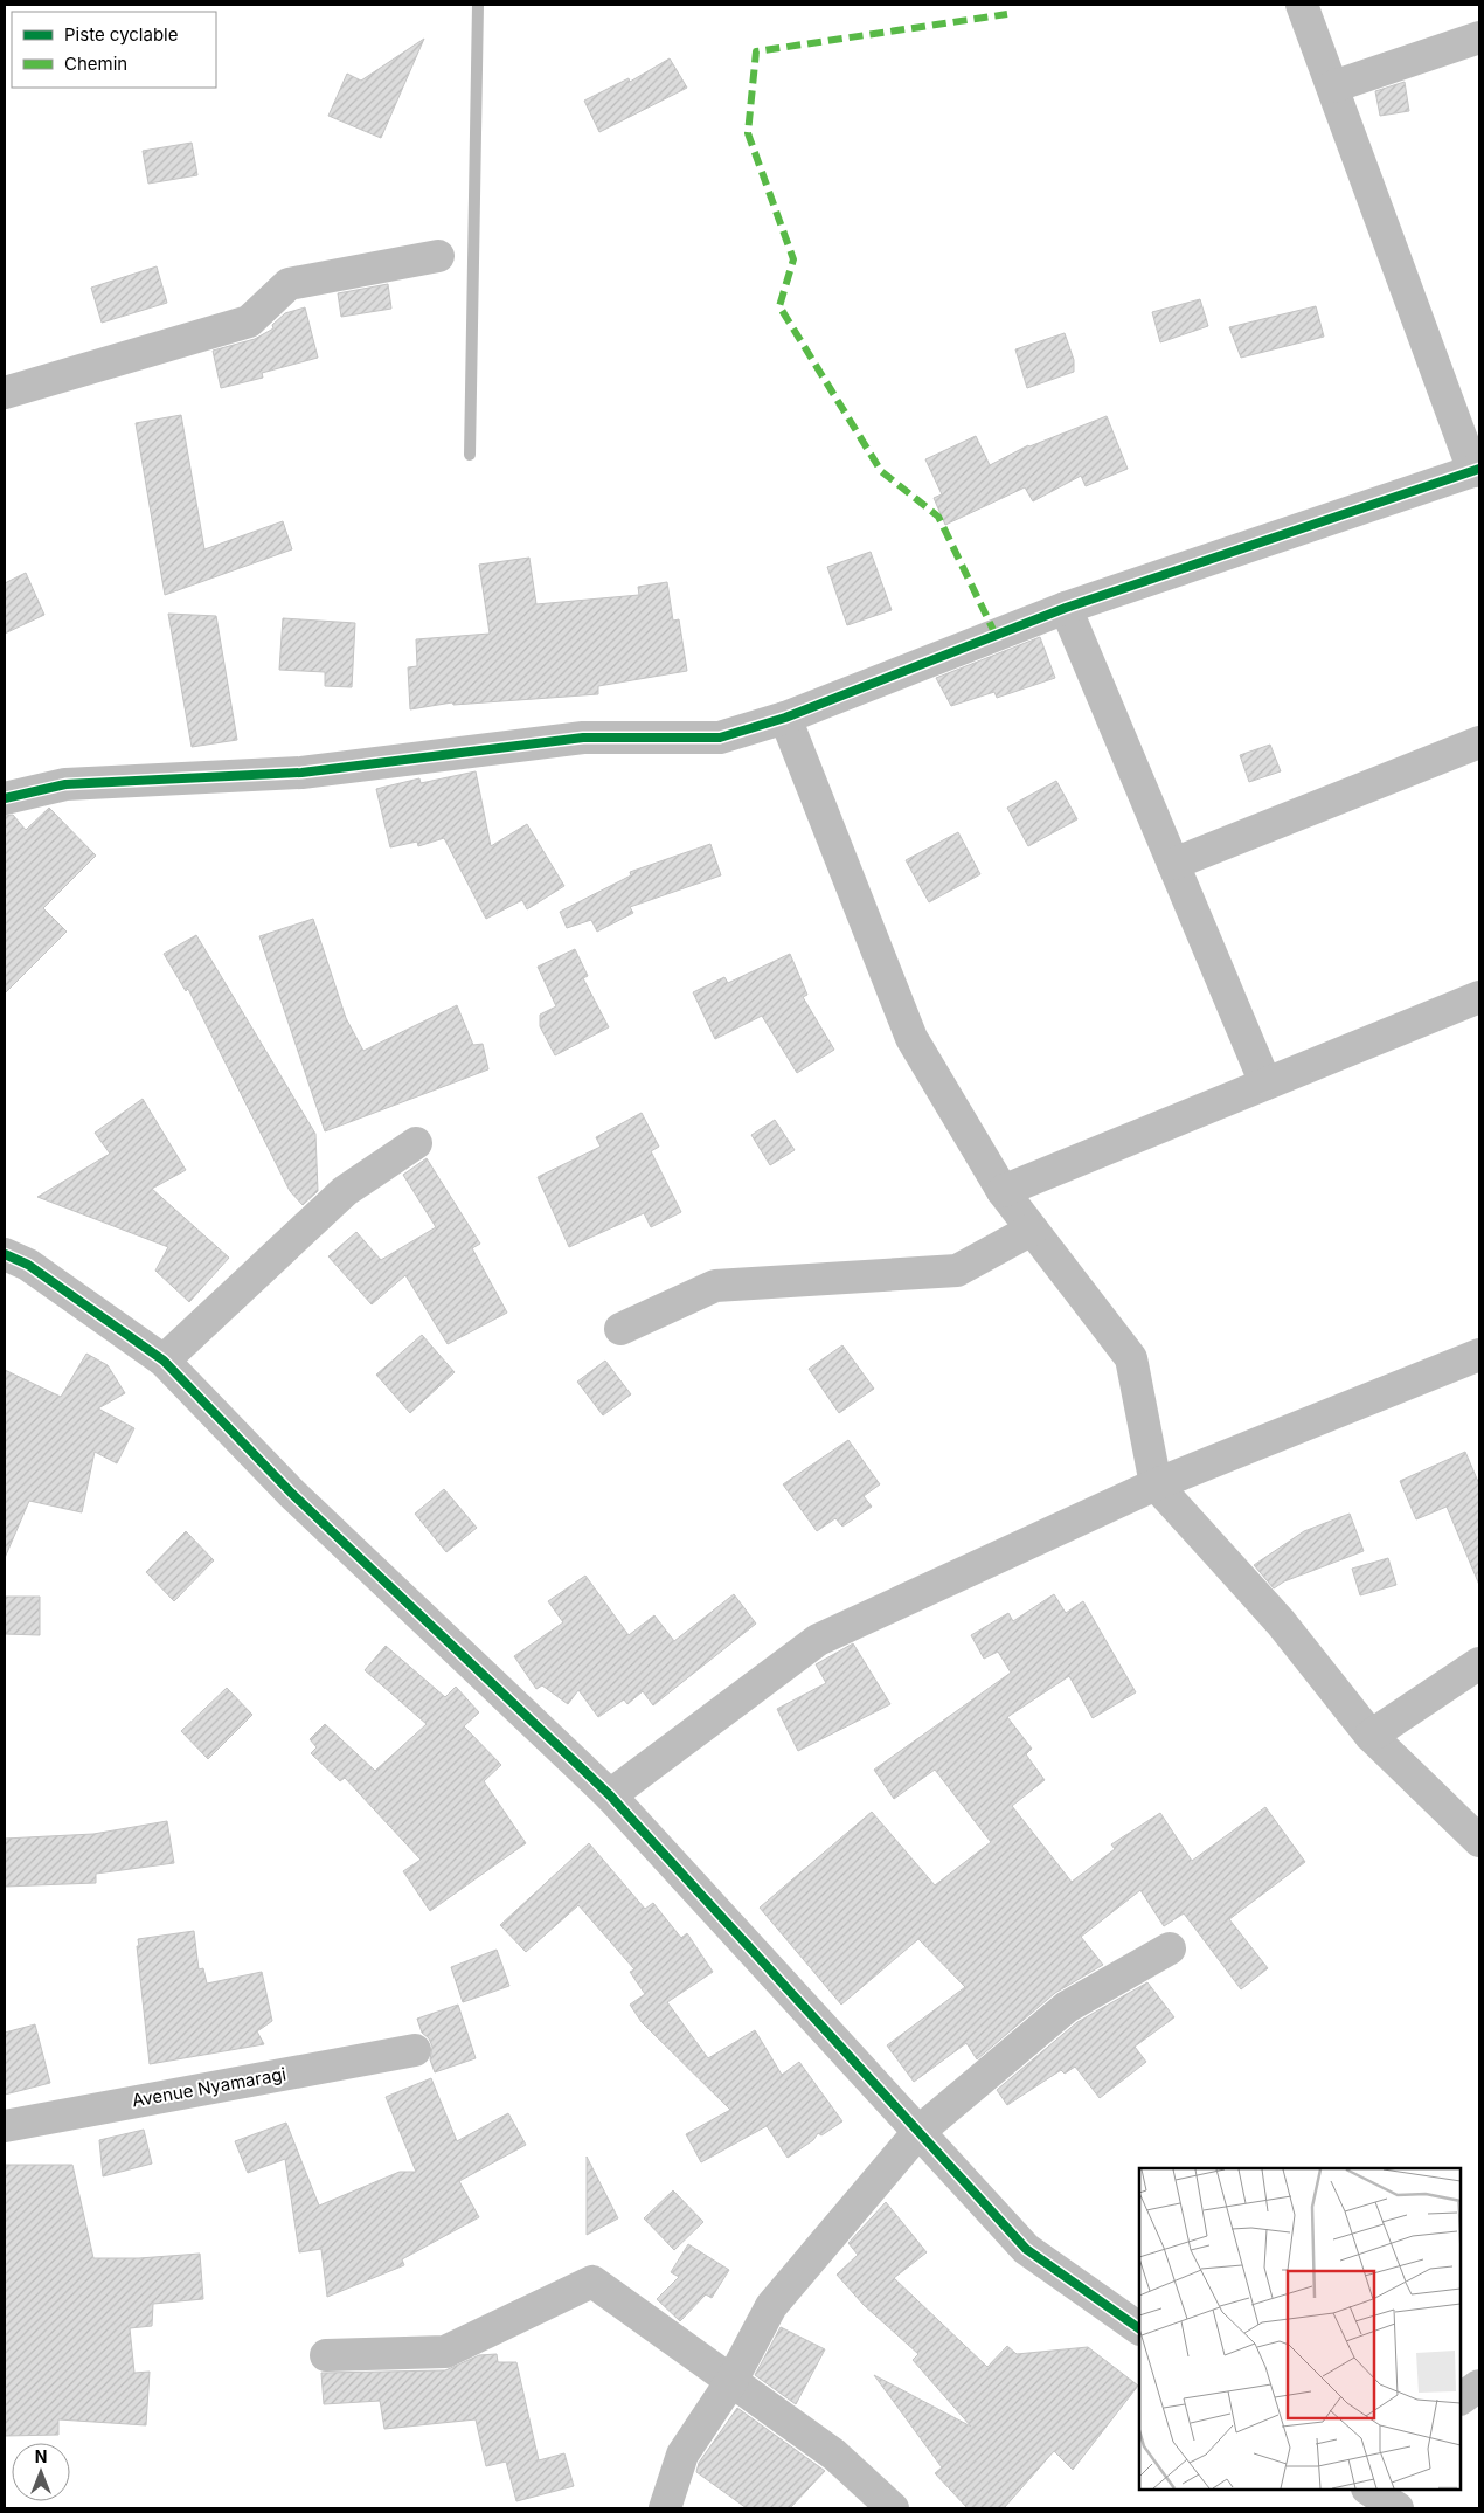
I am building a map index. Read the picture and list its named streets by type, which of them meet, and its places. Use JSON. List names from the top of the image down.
{
  "streets": {
    "street": ["Avenue Nyamaragi"]
  },
  "legend": ["Piste cyclable", "Chemin"],
  "north": "top"
}
